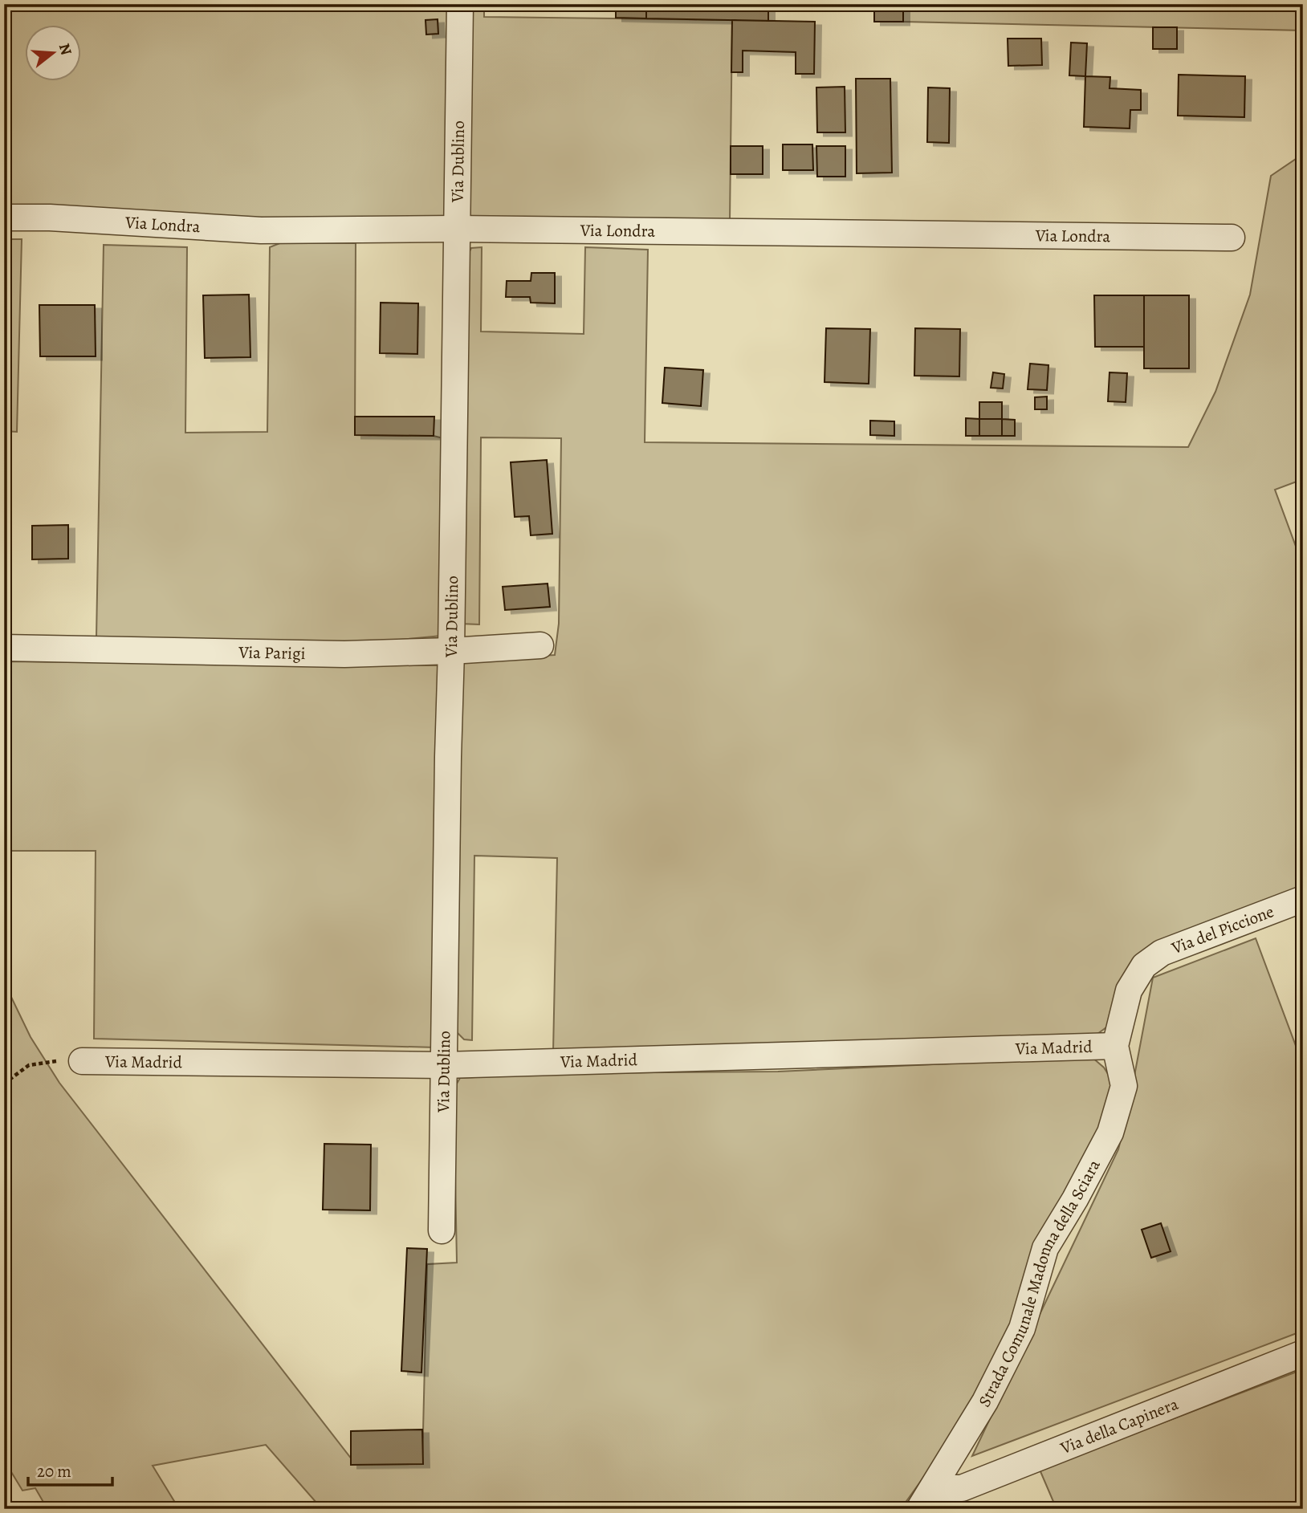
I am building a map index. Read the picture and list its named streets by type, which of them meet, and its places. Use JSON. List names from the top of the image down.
{
  "streets": {
    "street": [
      "Via Dublino",
      "Via Londra",
      "Via Parigi",
      "Via del Piccione",
      "Via Madrid",
      "Strada Comunale Madonna della Sciara",
      "Via della Capinera"
    ]
  },
  "crossings": [
    ["Via Dublino", "Via Londra"],
    ["Via Dublino", "Via Parigi"],
    ["Via Dublino", "Via Madrid"],
    ["Via del Piccione", "Via Madrid"],
    ["Via del Piccione", "Strada Comunale Madonna della Sciara"],
    ["Via Madrid", "Strada Comunale Madonna della Sciara"],
    ["Strada Comunale Madonna della Sciara", "Via della Capinera"]
  ],
  "scale_bar": "20 m",
  "north": "right"
}
